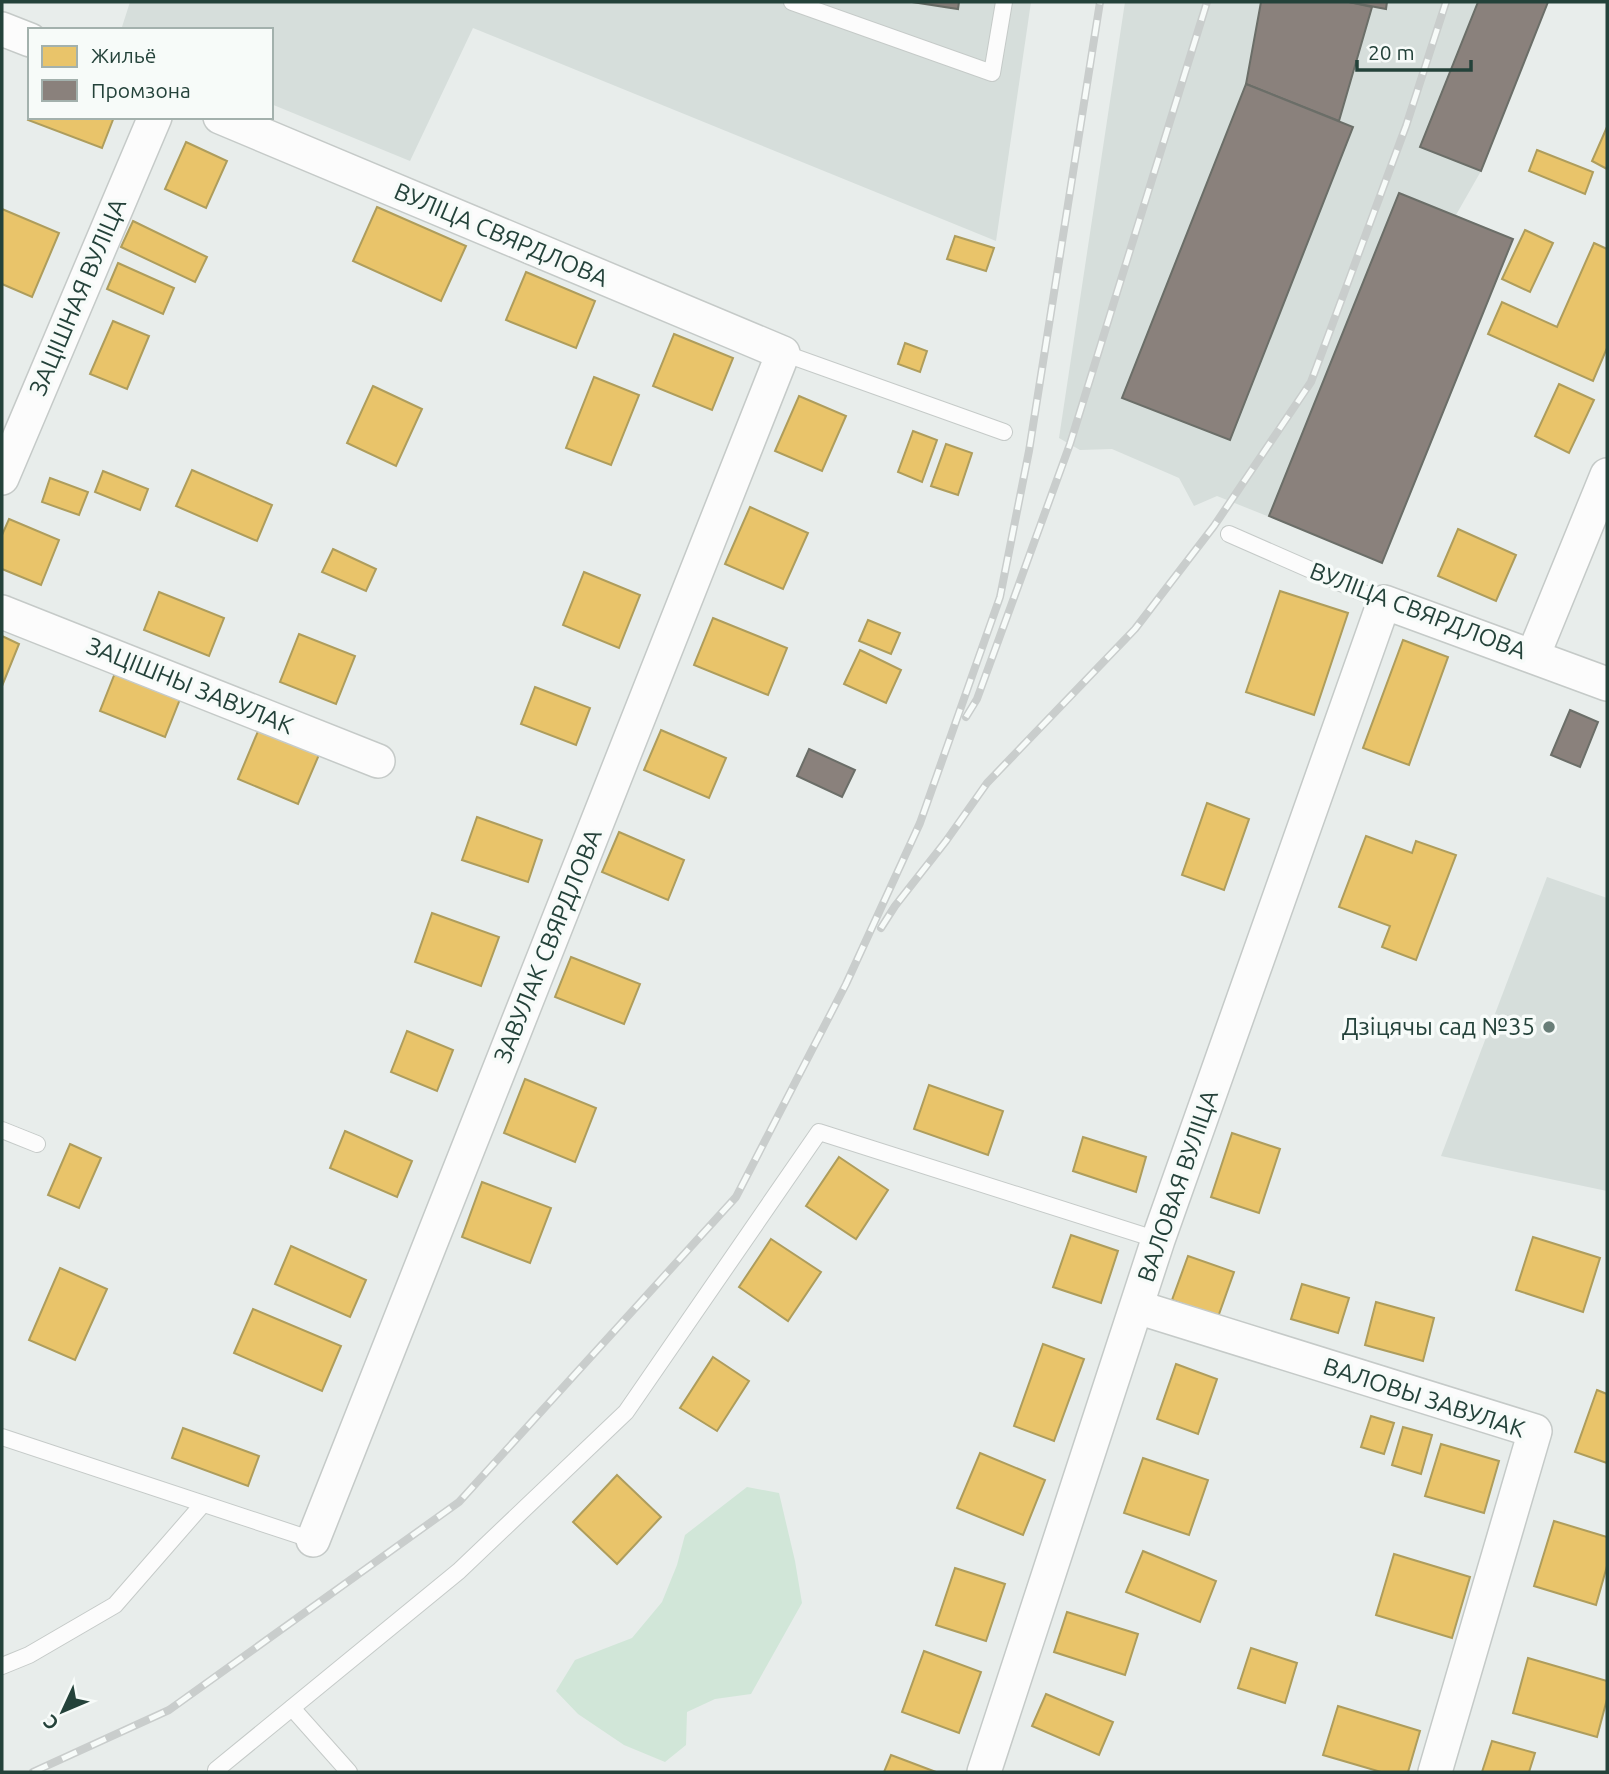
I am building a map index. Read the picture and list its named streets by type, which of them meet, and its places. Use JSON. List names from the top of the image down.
{
  "streets": {
    "street": [
      "ВУЛІЦА СВЯРДЛОВА",
      "ЗАЦІШНАЯ ВУЛІЦА",
      "ЗАЦІШНЫ ЗАВУЛАК",
      "ЗАВУЛАК СВЯРДЛОВА",
      "ВАЛОВАЯ ВУЛІЦА",
      "ВАЛОВЫ ЗАВУЛАК"
    ]
  },
  "crossings": [
    ["ВУЛІЦА СВЯРДЛОВА", "ЗАВУЛАК СВЯРДЛОВА"],
    ["ВУЛІЦА СВЯРДЛОВА", "ВАЛОВАЯ ВУЛІЦА"],
    ["ВАЛОВАЯ ВУЛІЦА", "ВАЛОВЫ ЗАВУЛАК"]
  ],
  "places": ["Дзіцячы сад №35"],
  "legend": ["Жильё", "Промзона"],
  "scale_bar": "20 m",
  "north": "bottom left"
}
